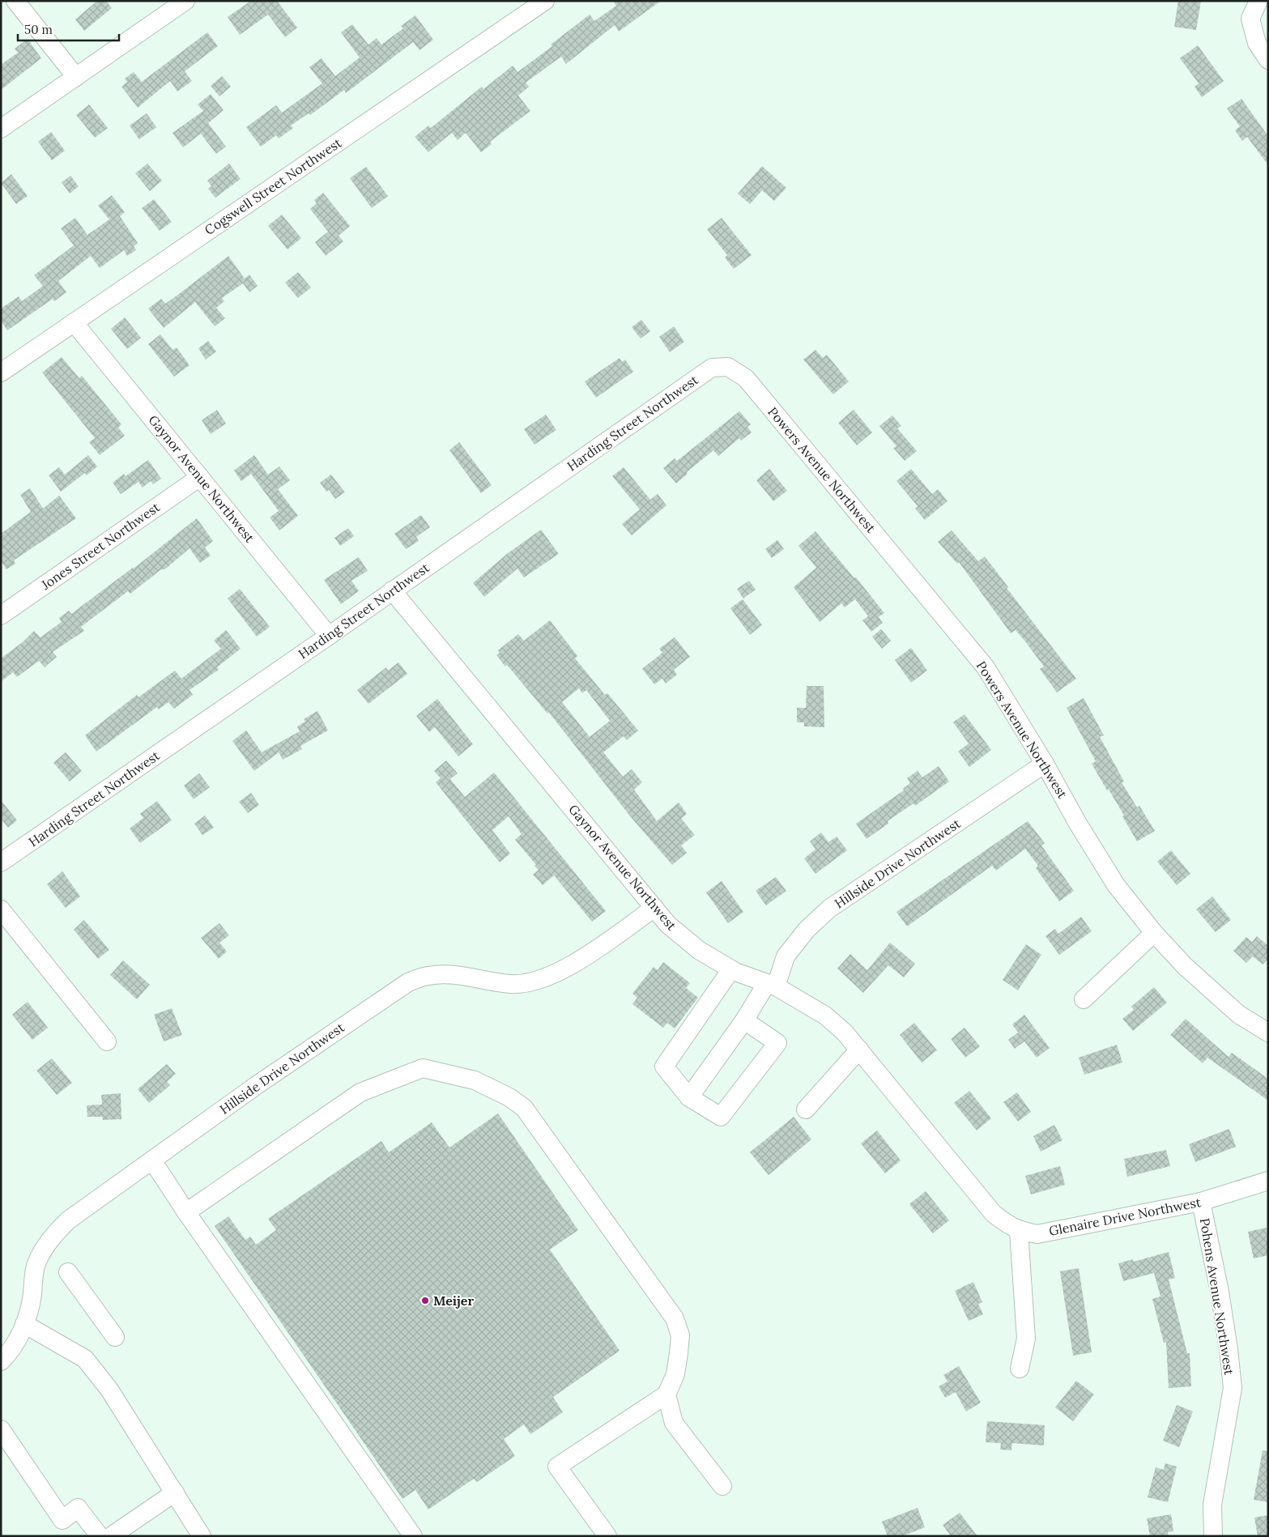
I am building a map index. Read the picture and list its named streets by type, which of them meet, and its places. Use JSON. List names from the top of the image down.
{
  "streets": {
    "street": [
      "Cogswell Street Northwest",
      "Harding Street Northwest",
      "Powers Avenue Northwest",
      "Gaynor Avenue Northwest",
      "Jones Street Northwest",
      "Hillside Drive Northwest",
      "Glenaire Drive Northwest",
      "Pohens Avenue Northwest"
    ]
  },
  "crossings": [
    ["Cogswell Street Northwest", "Gaynor Avenue Northwest"],
    ["Harding Street Northwest", "Powers Avenue Northwest"],
    ["Harding Street Northwest", "Gaynor Avenue Northwest"],
    ["Powers Avenue Northwest", "Hillside Drive Northwest"],
    ["Gaynor Avenue Northwest", "Jones Street Northwest"],
    ["Gaynor Avenue Northwest", "Hillside Drive Northwest"],
    ["Gaynor Avenue Northwest", "Glenaire Drive Northwest"],
    ["Glenaire Drive Northwest", "Pohens Avenue Northwest"]
  ],
  "places": ["Meijer"],
  "scale_bar": "50 m"
}
